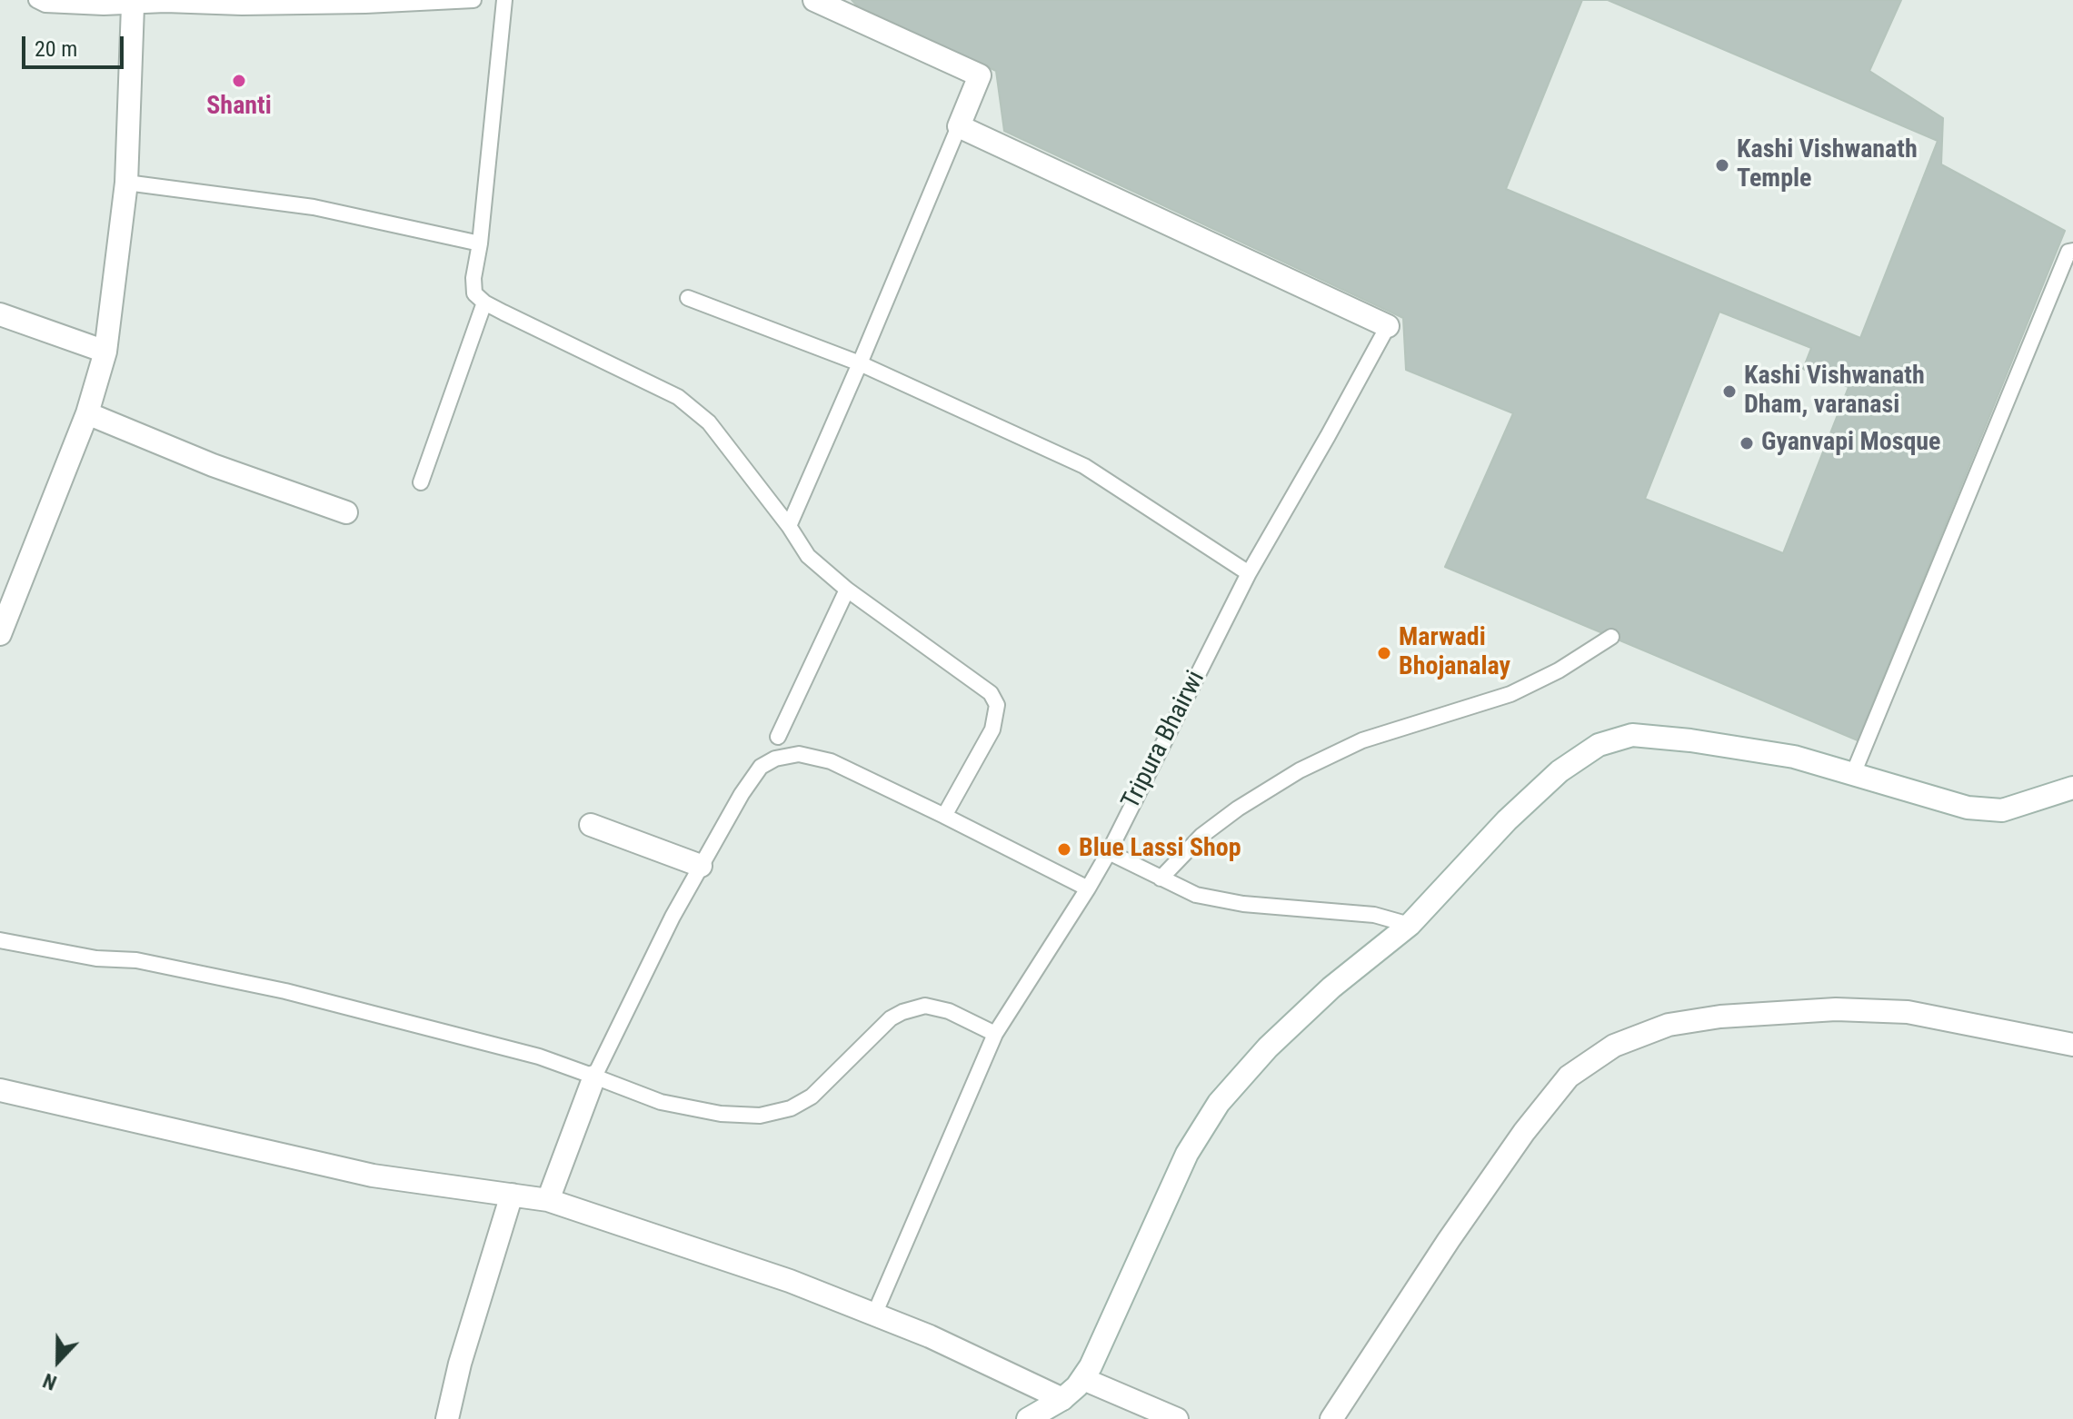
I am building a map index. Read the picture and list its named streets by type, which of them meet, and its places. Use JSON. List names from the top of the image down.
{
  "streets": {
    "lane": ["Tripura Bhairwi"]
  },
  "places": [
    "Shanti",
    "Kashi Vishwanath Temple",
    "Kashi Vishwanath Dham, varanasi",
    "Gyanvapi Mosque",
    "Marwadi Bhojanalay",
    "Blue Lassi Shop"
  ],
  "scale_bar": "20 m",
  "north": "bottom"
}
